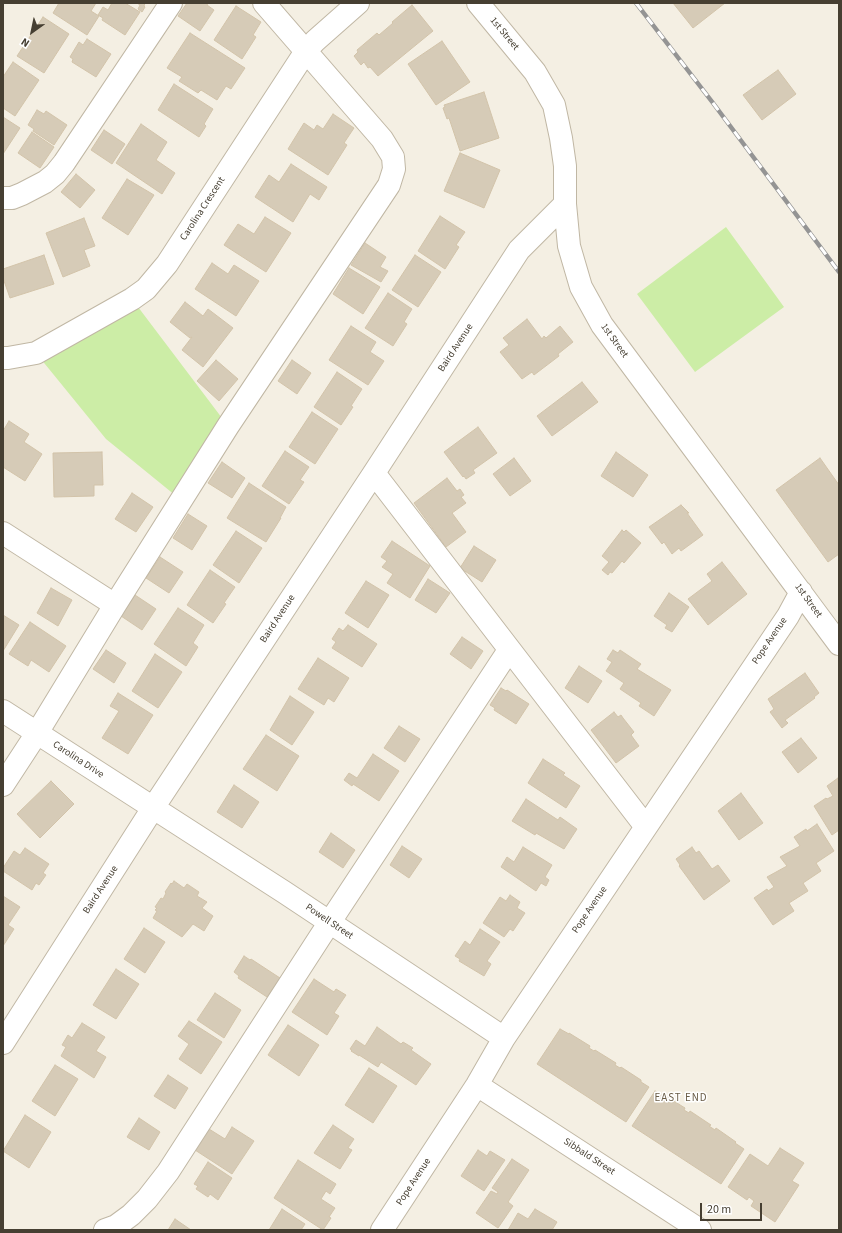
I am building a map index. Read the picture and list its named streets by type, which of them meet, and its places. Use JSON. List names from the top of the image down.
{
  "streets": {
    "street": [
      "1st Street",
      "Carolina Crescent",
      "Baird Avenue",
      "Pope Avenue",
      "Carolina Drive",
      "Powell Street",
      "Sibbald Street"
    ]
  },
  "crossings": [
    ["1st Street", "Baird Avenue"],
    ["1st Street", "Pope Avenue"],
    ["Baird Avenue", "Carolina Drive"],
    ["Baird Avenue", "Powell Street"],
    ["Pope Avenue", "Powell Street"],
    ["Pope Avenue", "Sibbald Street"],
    ["Carolina Drive", "Powell Street"]
  ],
  "districts": ["EAST END"],
  "scale_bar": "20 m",
  "north": "bottom left"
}
